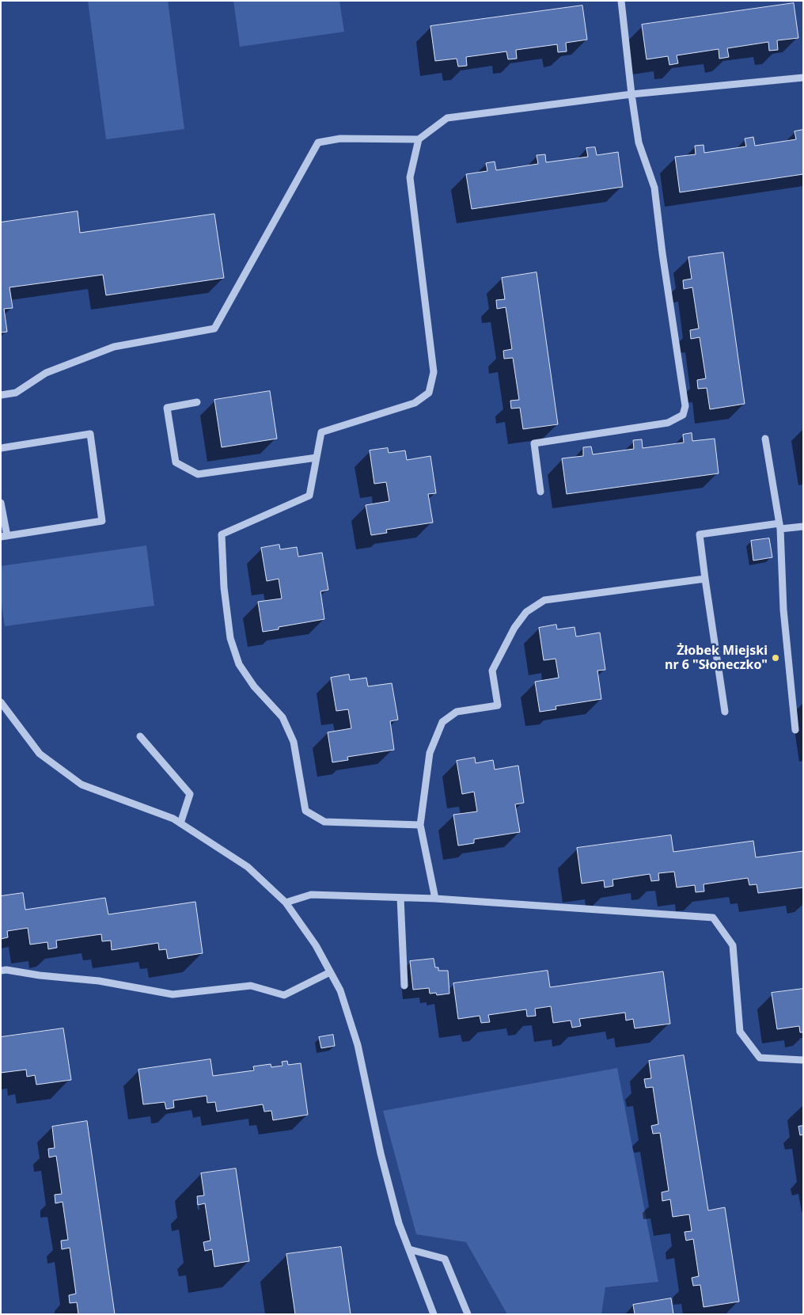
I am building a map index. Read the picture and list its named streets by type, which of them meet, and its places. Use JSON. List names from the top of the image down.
{
  "places": ["Żłobek Miejski nr 6 \"Słoneczko\""]
}
